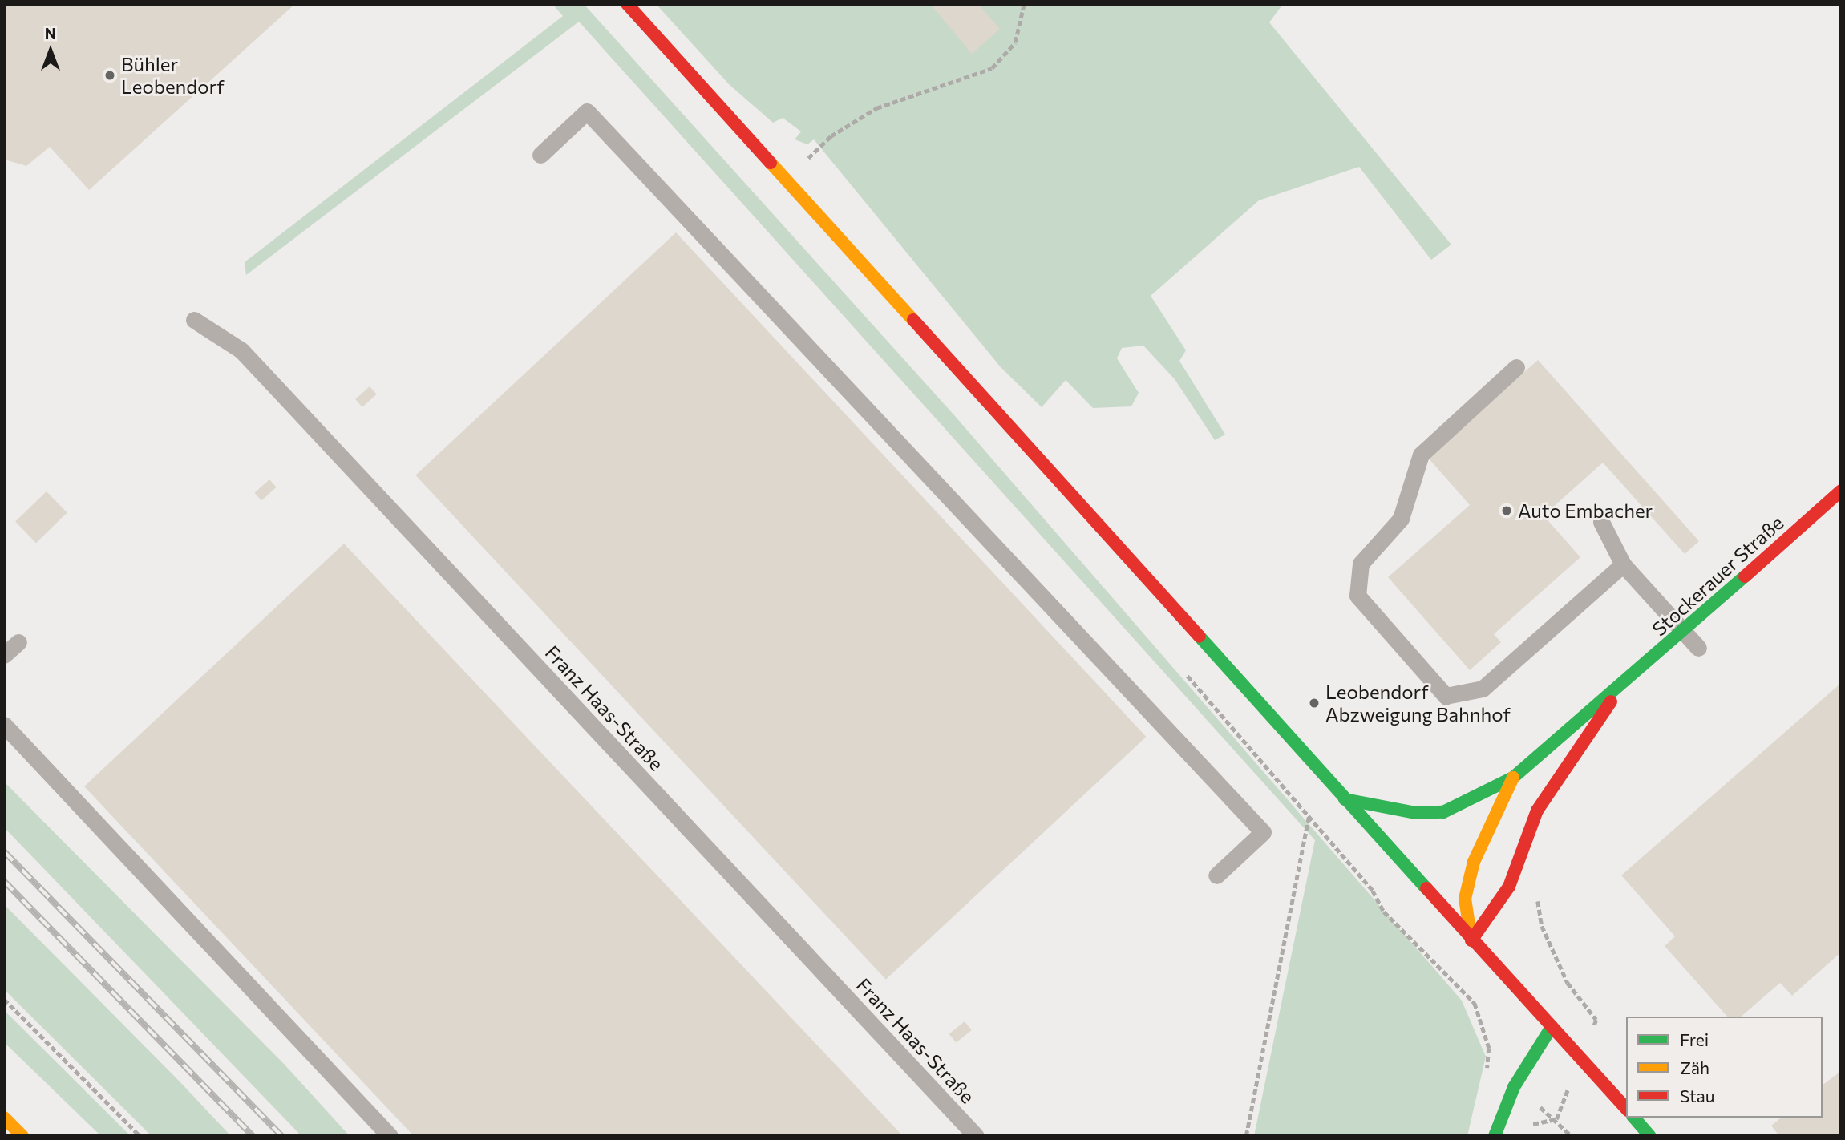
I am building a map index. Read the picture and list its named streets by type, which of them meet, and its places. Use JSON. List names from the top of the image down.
{
  "streets": {
    "main road": ["Stockerauer Straße"],
    "lane": ["Franz Haas-Straße"]
  },
  "places": ["Bühler Leobendorf", "Auto Embacher", "Leobendorf Abzweigung Bahnhof"],
  "legend": ["Frei", "Zäh", "Stau"],
  "north": "top"
}
